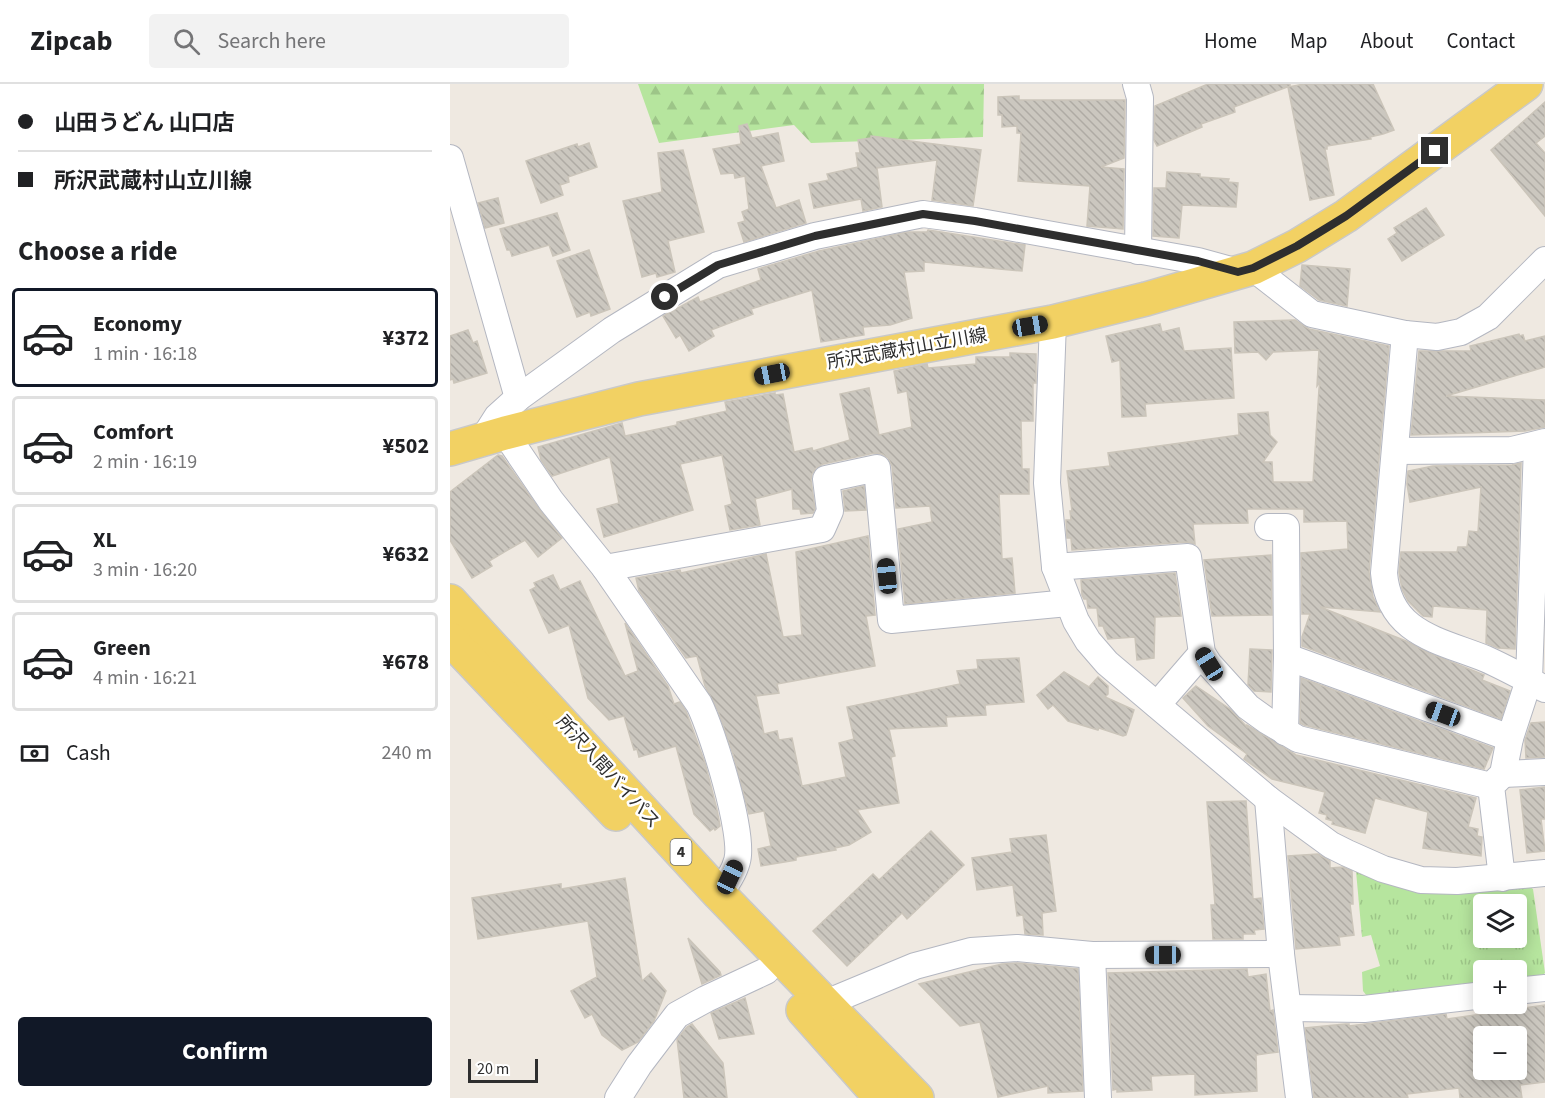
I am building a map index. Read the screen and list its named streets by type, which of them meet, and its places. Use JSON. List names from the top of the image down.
{
  "streets": {
    "main road": ["所沢武蔵村山立川線", "所沢入間バイパス", "4"]
  },
  "scale_bar": "20 m",
  "page": {
    "header": "Zipcab",
    "search": "Search here",
    "nav": [
      "Home",
      "Map",
      "About",
      "Contact"
    ],
    "banner": ["山田うどん 山口店", "所沢武蔵村山立川線"],
    "heading": "Choose a ride",
    "list": [
      {
        "name": "Economy",
        "note": "1 min · 16:18",
        "value": "¥372"
      },
      {
        "name": "Comfort",
        "note": "2 min · 16:19",
        "value": "¥502"
      },
      {
        "name": "XL",
        "note": "3 min · 16:20",
        "value": "¥632"
      },
      {
        "name": "Green",
        "note": "4 min · 16:21",
        "value": "¥678"
      }
    ],
    "pay": ["Cash", "240 m"],
    "map_buttons": ["+", "−"],
    "buttons": "Confirm",
    "scale": "20 m"
  }
}
